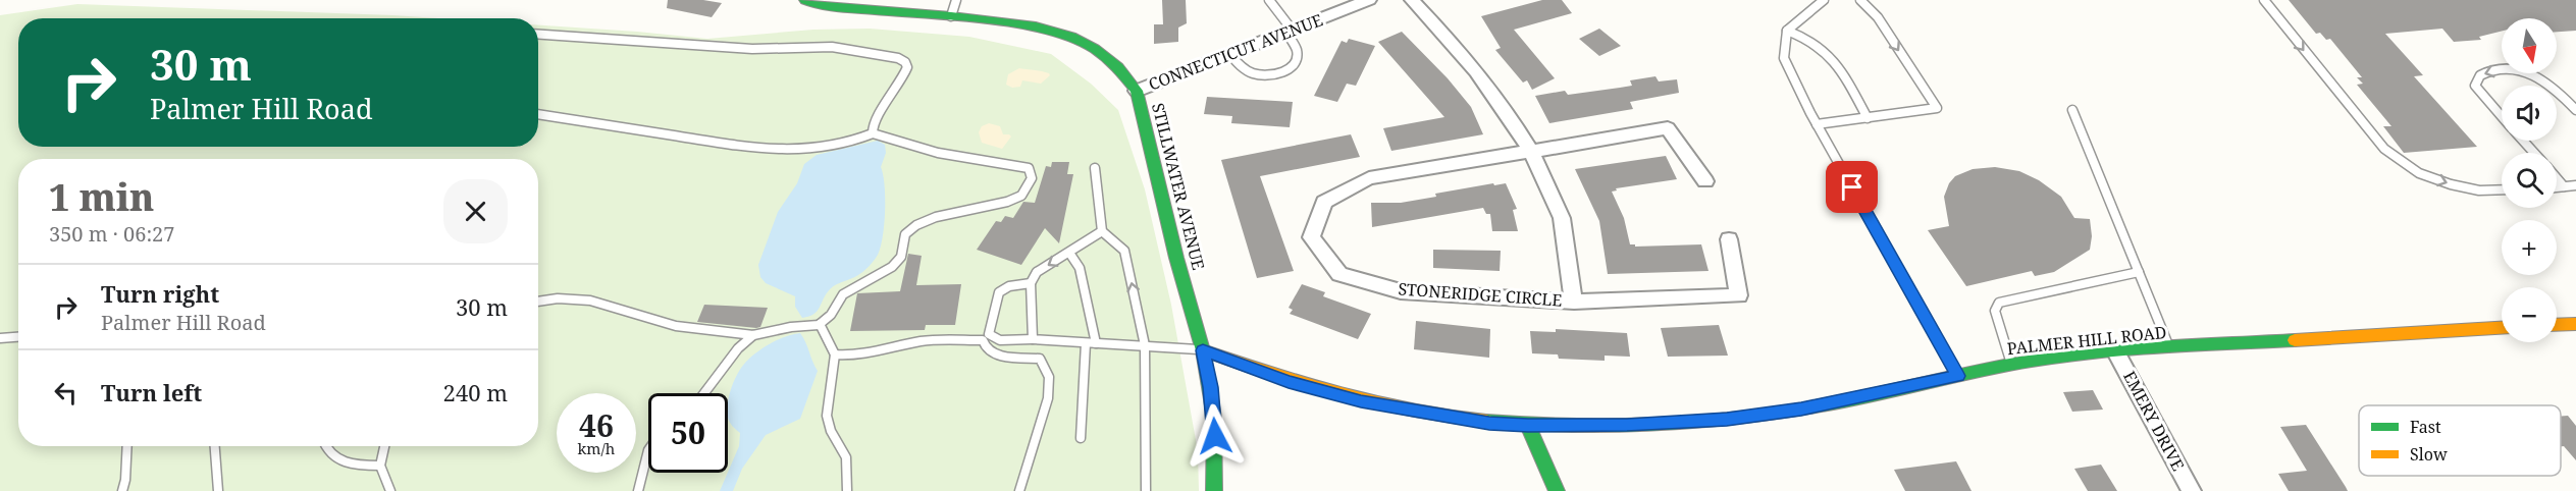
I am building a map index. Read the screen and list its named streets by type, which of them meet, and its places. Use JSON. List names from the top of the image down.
{
  "streets": {
    "main road": ["STILLWATER AVENUE", "PALMER HILL ROAD"],
    "street": ["CONNECTICUT AVENUE", "STONERIDGE CIRCLE", "EMERY DRIVE"]
  },
  "crossings": [
    ["CONNECTICUT AVENUE", "STILLWATER AVENUE"],
    ["STILLWATER AVENUE", "PALMER HILL ROAD"],
    ["PALMER HILL ROAD", "EMERY DRIVE"]
  ],
  "legend": ["Fast", "Slow"],
  "north": "bottom",
  "page": {
    "map_buttons": ["+", "−"],
    "turn": ["30 m", "Palmer Hill Road"],
    "heading": ["1 min", "350 m · 06:27"],
    "list": [
      {
        "name": "Turn right",
        "note": "Palmer Hill Road",
        "value": "30 m"
      },
      {
        "name": "Turn left",
        "value": "240 m"
      }
    ],
    "speed": "46 km/h",
    "limit": "50"
  }
}
